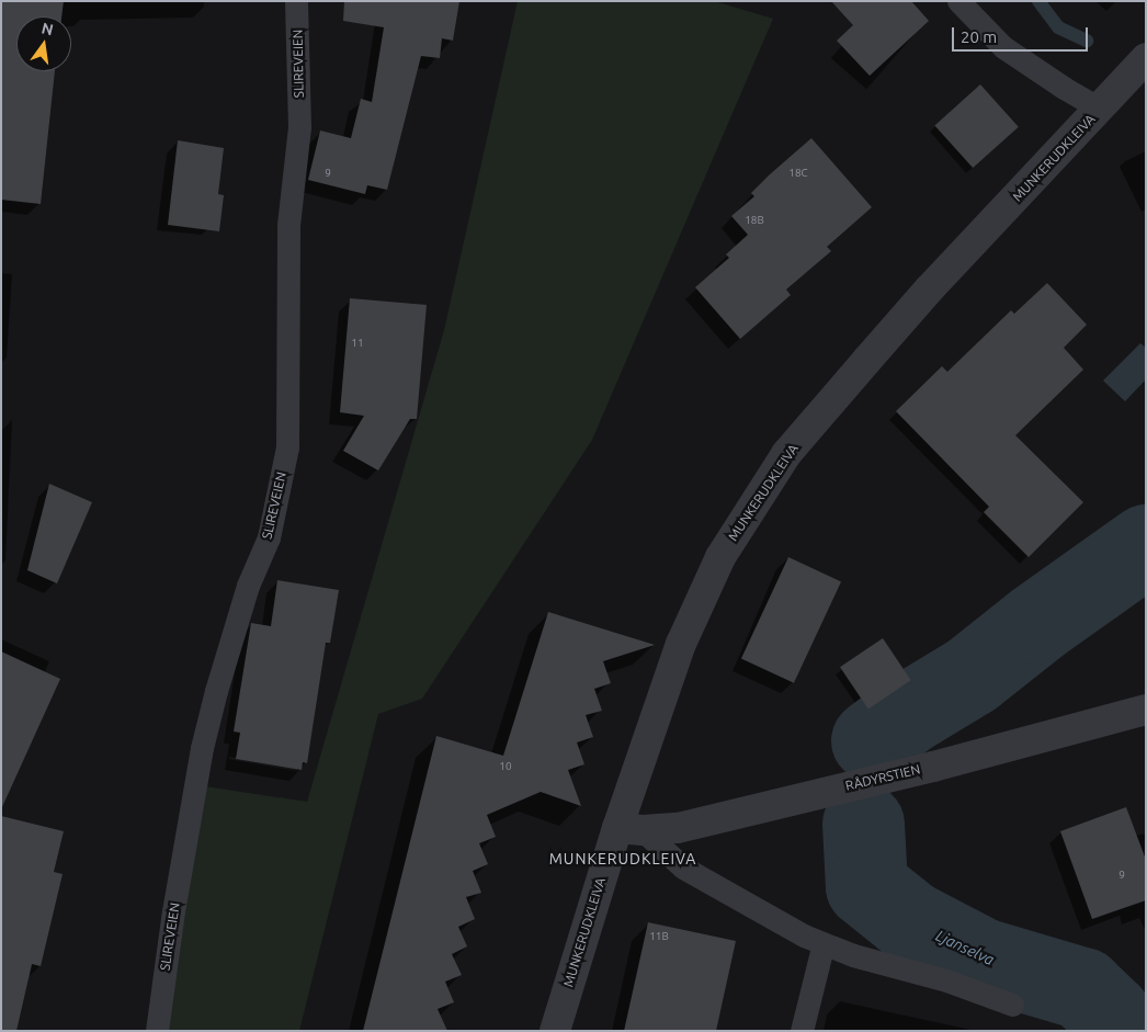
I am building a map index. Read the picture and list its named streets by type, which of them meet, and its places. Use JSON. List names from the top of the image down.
{
  "streets": {
    "street": ["MUNKERUDKLEIVA", "RÅDYRSTIEN"],
    "lane": ["SLIREVEIEN"]
  },
  "crossings": [
    ["MUNKERUDKLEIVA", "RÅDYRSTIEN"]
  ],
  "districts": ["MUNKERUDKLEIVA"],
  "water": ["Ljanselva"],
  "house_numbers": [
    "9",
    "18C",
    "18B",
    "11",
    "10",
    "9",
    "11B"
  ],
  "scale_bar": "20 m",
  "north": "top"
}
